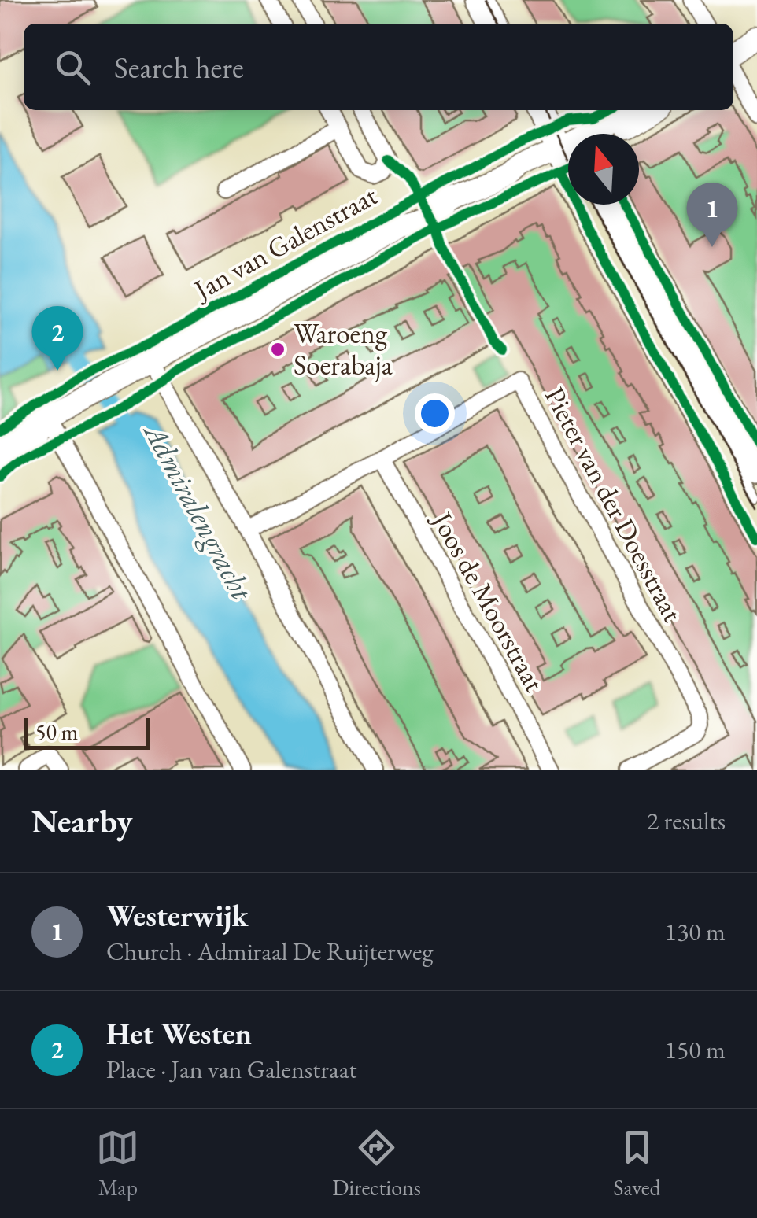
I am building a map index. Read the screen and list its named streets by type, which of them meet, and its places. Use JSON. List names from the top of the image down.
{
  "streets": {
    "main road": ["Jan van Galenstraat"],
    "street": ["Pieter van der Doesstraat", "Joos de Moorstraat"]
  },
  "crossings": [
    ["Pieter van der Doesstraat", "Joos de Moorstraat"]
  ],
  "water": ["Admiralengracht"],
  "places": ["Waroeng Soerabaja"],
  "scale_bar": "50 m",
  "north": "top",
  "page": {
    "search": "Search here",
    "pins": ["1", "2"],
    "scale": "50 m",
    "heading": ["Nearby", "2 results"],
    "list": [
      {
        "mark": "1",
        "name": "Westerwijk",
        "note": "Church · Admiraal De Ruijterweg",
        "value": "130 m"
      },
      {
        "mark": "2",
        "name": "Het Westen",
        "note": "Place · Jan van Galenstraat",
        "value": "150 m"
      }
    ],
    "nav": ["Map", "Directions", "Saved"]
  }
}
